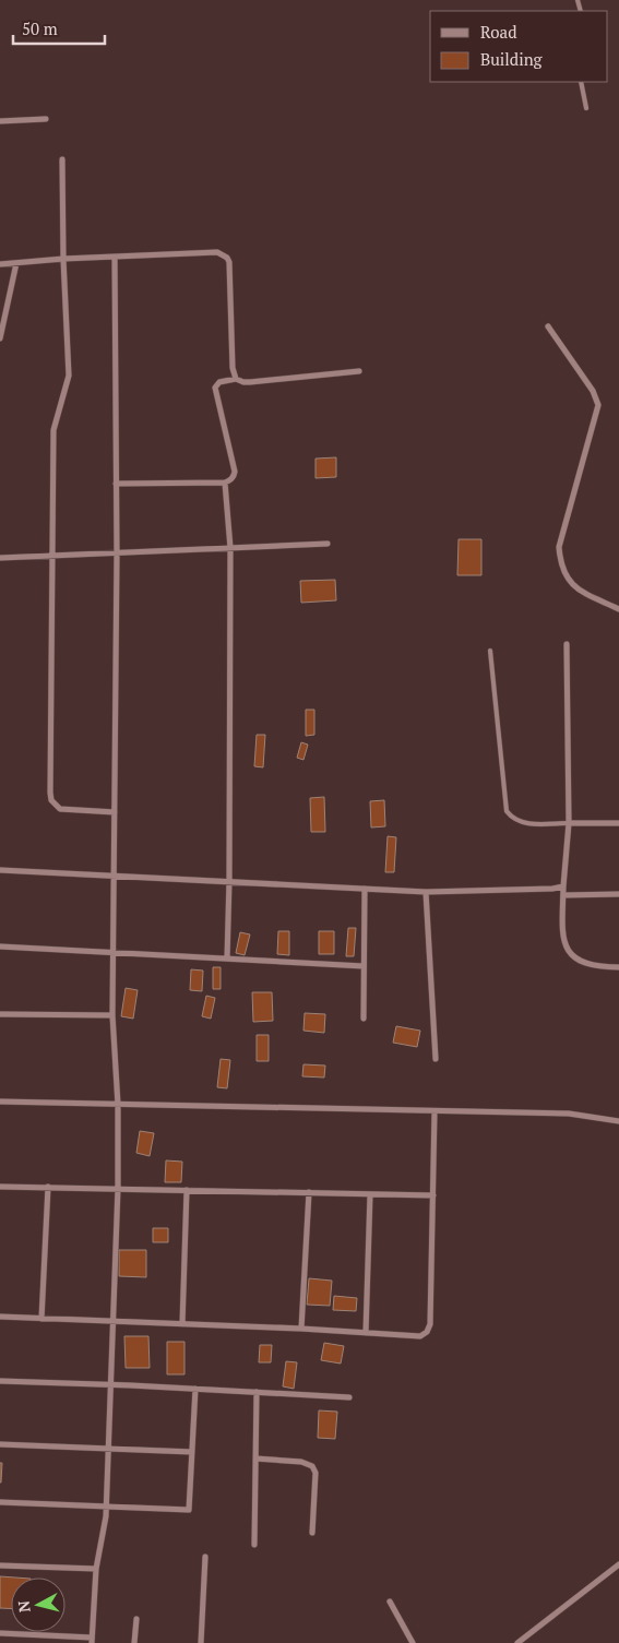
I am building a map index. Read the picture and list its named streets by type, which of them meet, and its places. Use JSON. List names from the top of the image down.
{
  "legend": ["Road", "Building"],
  "scale_bar": "50 m",
  "north": "left"
}
